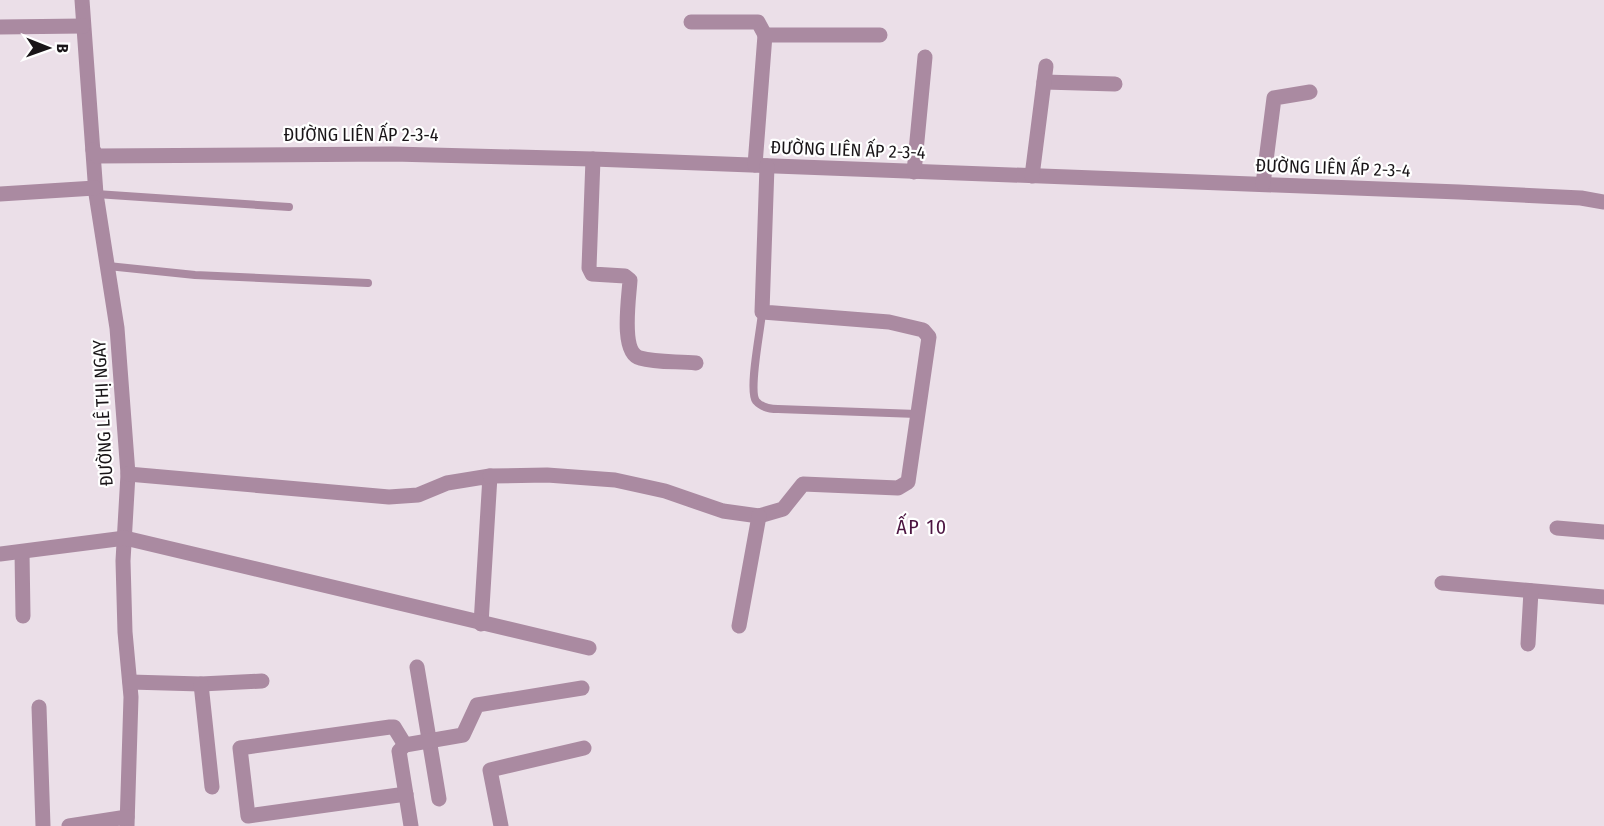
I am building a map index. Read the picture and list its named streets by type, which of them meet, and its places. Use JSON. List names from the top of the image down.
{
  "streets": {
    "street": ["ĐƯỜNG LIÊN ẤP 2-3-4", "ĐƯỜNG LÊ THỊ NGAY"]
  },
  "crossings": [
    ["ĐƯỜNG LIÊN ẤP 2-3-4", "ĐƯỜNG LÊ THỊ NGAY"]
  ],
  "districts": ["ẤP 10"],
  "north": "right"
}
